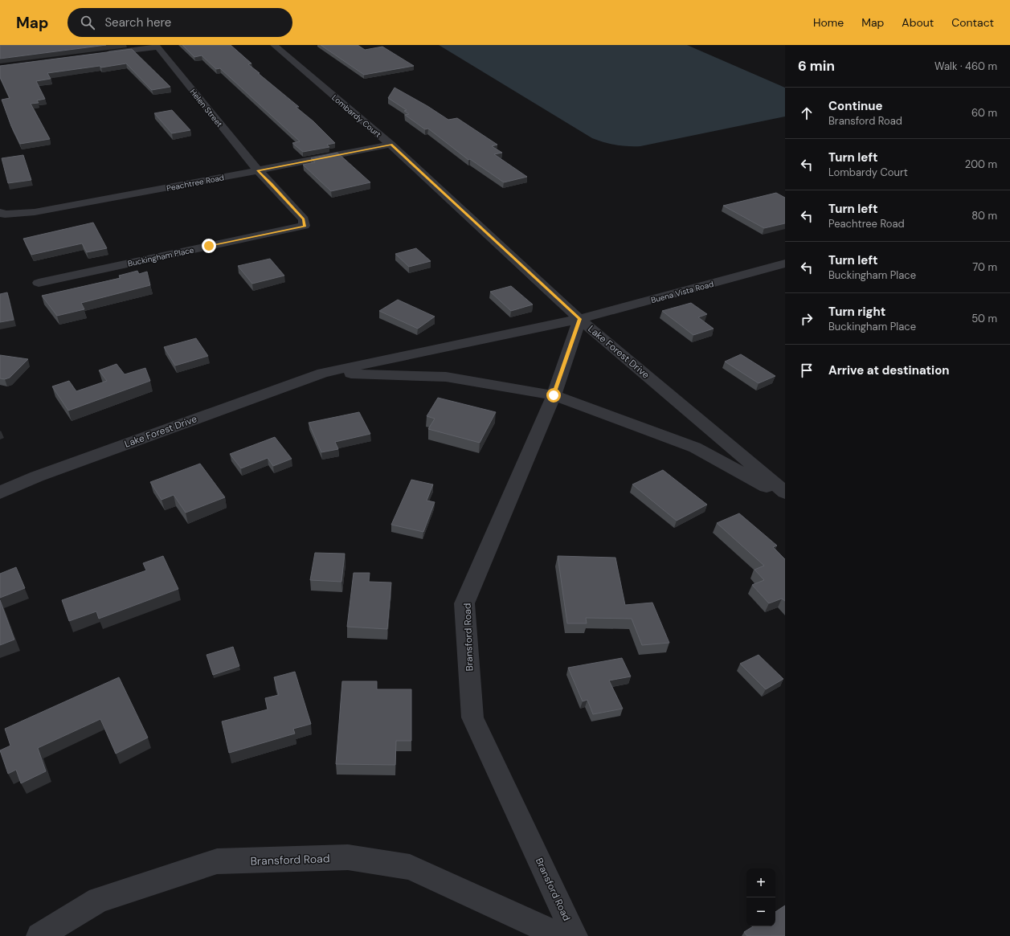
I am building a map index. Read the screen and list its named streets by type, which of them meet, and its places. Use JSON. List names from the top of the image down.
{
  "streets": {
    "street": [
      "Helen Street",
      "Lombardy Court",
      "Peachtree Road",
      "Buckingham Place",
      "Buena Vista Road",
      "Lake Forest Drive",
      "Bransford Road"
    ]
  },
  "crossings": [
    ["Helen Street", "Peachtree Road"],
    ["Helen Street", "Buckingham Place"],
    ["Lombardy Court", "Peachtree Road"],
    ["Lombardy Court", "Buena Vista Road"],
    ["Lombardy Court", "Lake Forest Drive"],
    ["Lombardy Court", "Bransford Road"],
    ["Peachtree Road", "Buckingham Place"],
    ["Buena Vista Road", "Lake Forest Drive"],
    ["Buena Vista Road", "Bransford Road"],
    ["Lake Forest Drive", "Bransford Road"]
  ],
  "page": {
    "header": "Map",
    "search": "Search here",
    "nav": [
      "Home",
      "Map",
      "About",
      "Contact"
    ],
    "heading": ["6 min", "Walk · 460 m"],
    "list": [
      ["Continue", "Bransford Road", "60 m"],
      ["Turn left", "Lombardy Court", "200 m"],
      ["Turn left", "Peachtree Road", "80 m"],
      ["Turn left", "Buckingham Place", "70 m"],
      ["Turn right", "Buckingham Place", "50 m"],
      "Arrive at destination"
    ],
    "map_buttons": ["+", "−"]
  }
}
